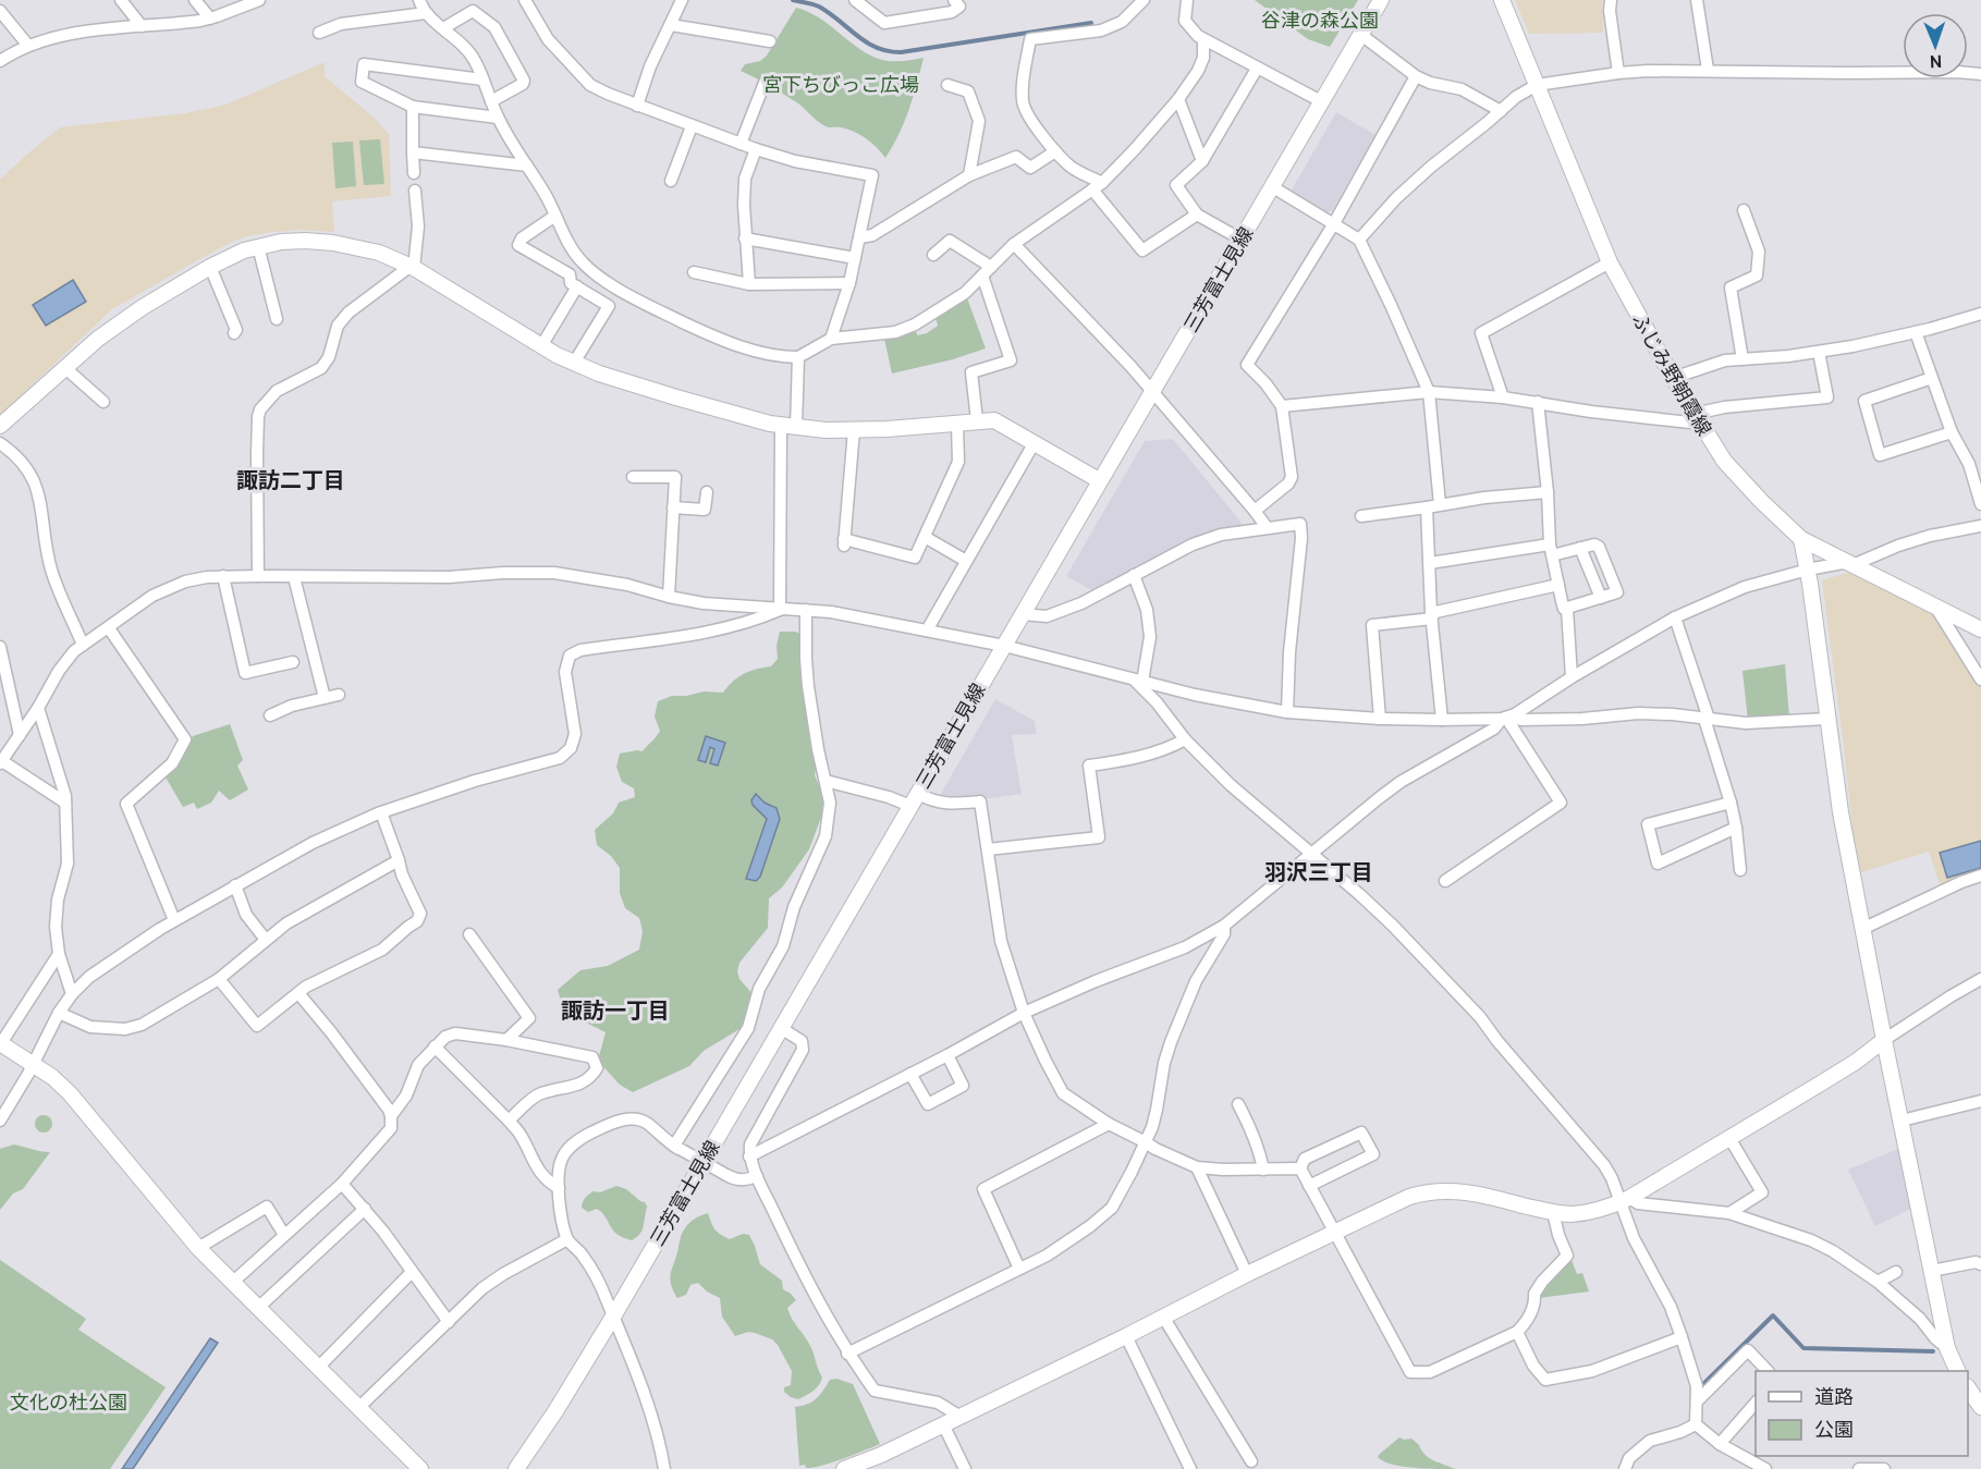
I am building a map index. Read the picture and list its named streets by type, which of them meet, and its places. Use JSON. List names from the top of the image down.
{
  "streets": {
    "street": ["三芳富士見線", "ふじみ野朝霞線"]
  },
  "districts": ["諏訪二丁目", "羽沢三丁目", "諏訪一丁目"],
  "parks": ["谷津の森公園", "宮下ちびっこ広場", "文化の杜公園"],
  "legend": ["道路", "公園"],
  "north": "bottom"
}
